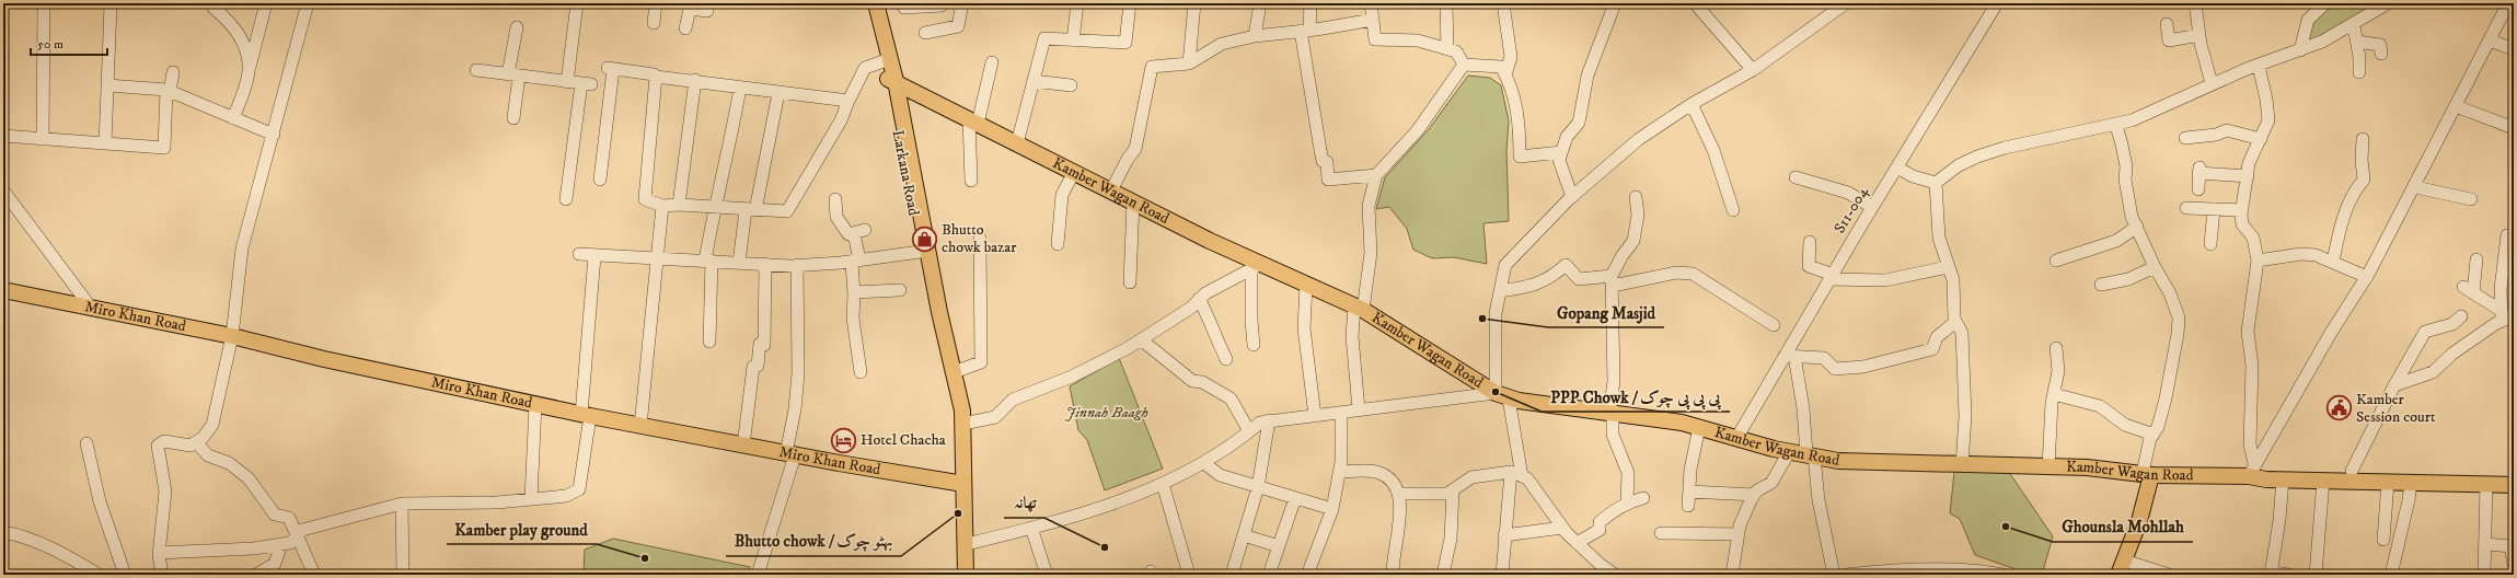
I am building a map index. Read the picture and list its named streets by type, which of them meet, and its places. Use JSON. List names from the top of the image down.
{
  "streets": {
    "main road": ["Larkana Road", "Kamber Wagan Road", "Miro Khan Road"],
    "street": ["S11-004"]
  },
  "crossings": [
    ["Larkana Road", "Kamber Wagan Road"],
    ["Larkana Road", "Miro Khan Road"],
    ["Kamber Wagan Road", "S11-004"]
  ],
  "parks": ["Jinnah Baagh"],
  "places": {
    "shop": ["Bhutto chowk bazar"],
    "other": [
      "Gopang Masjid",
      "PPP Chowk / پی پی پی چوک",
      "Bhutto chowk / بہٹو چوک",
      "Ghounsla Mohllah",
      "تھانہ",
      "Kamber play ground"
    ],
    "public building": ["Kamber Session court"],
    "hotel": ["Hotel Chacha"]
  },
  "scale_bar": "50 m"
}
